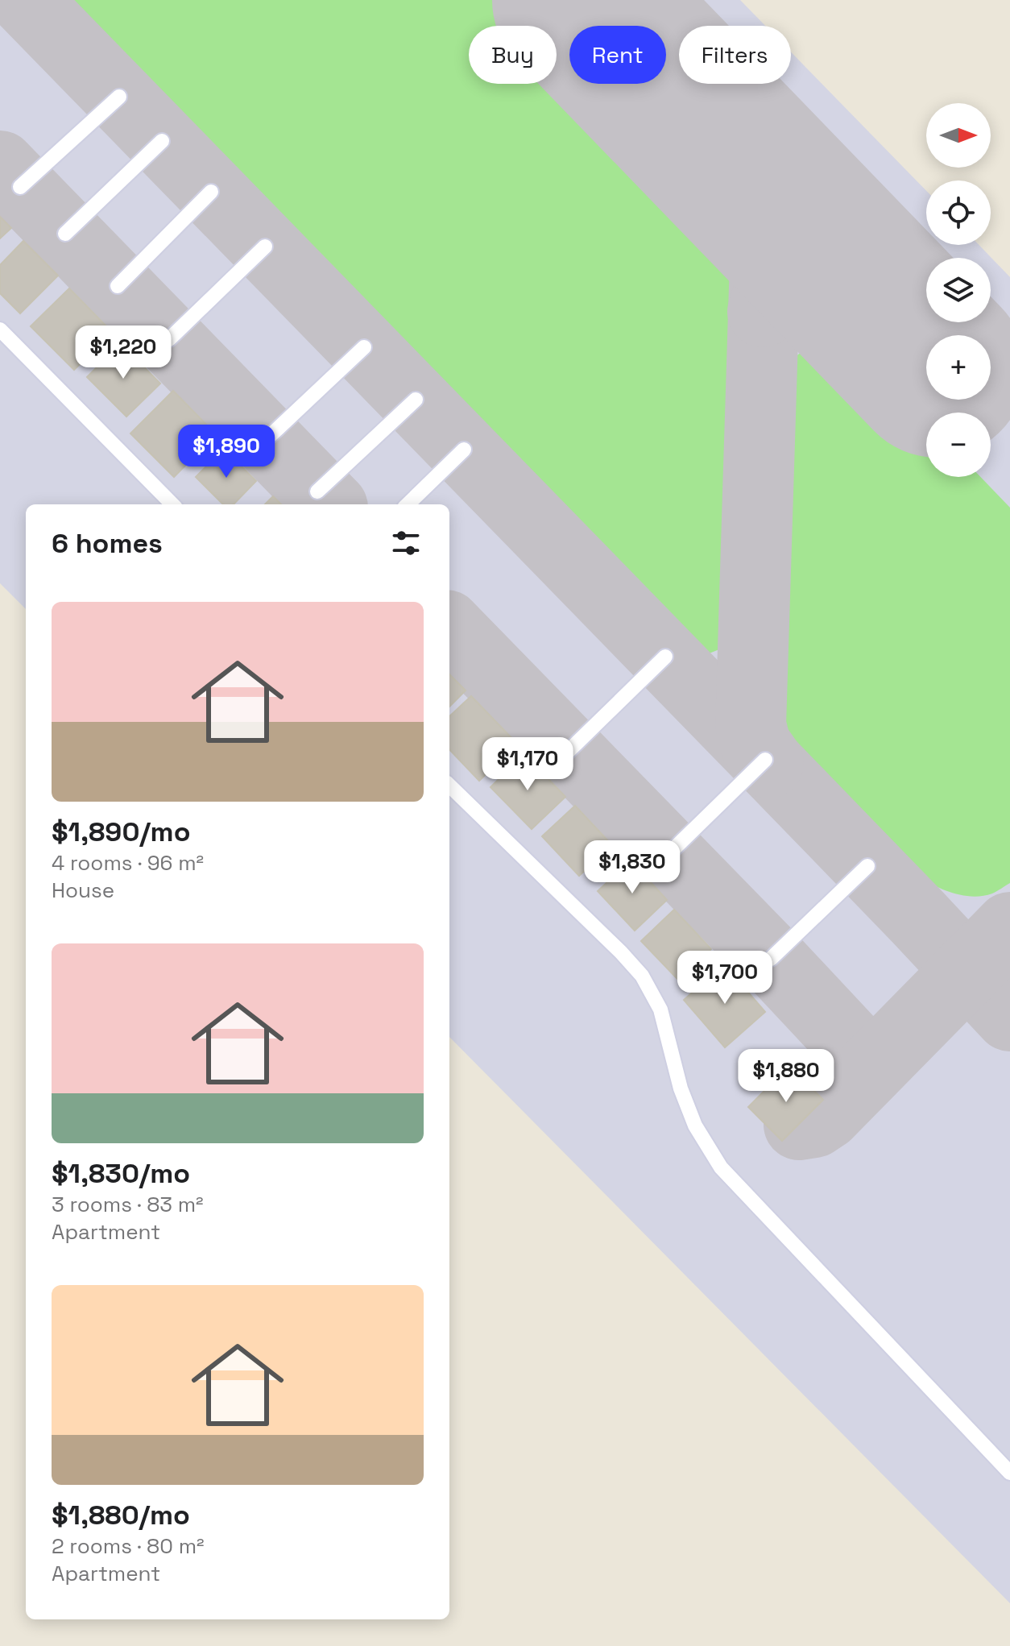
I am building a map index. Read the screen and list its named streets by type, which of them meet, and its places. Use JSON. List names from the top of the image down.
{
  "north": "right",
  "page": {
    "chip": ["Buy", "Rent", "Filters"],
    "map_buttons": ["+", "−"],
    "price": [
      "$1,220",
      "$1,890",
      "$1,170",
      "$1,830",
      "$1,700",
      "$1,880"
    ],
    "heading": "6 homes",
    "list": [
      {
        "name": "$1,890/mo",
        "note": "4 rooms · 96 m² · House"
      },
      {
        "name": "$1,830/mo",
        "note": "3 rooms · 83 m² · Apartment"
      },
      {
        "name": "$1,880/mo",
        "note": "2 rooms · 80 m² · Apartment"
      }
    ]
  }
}
